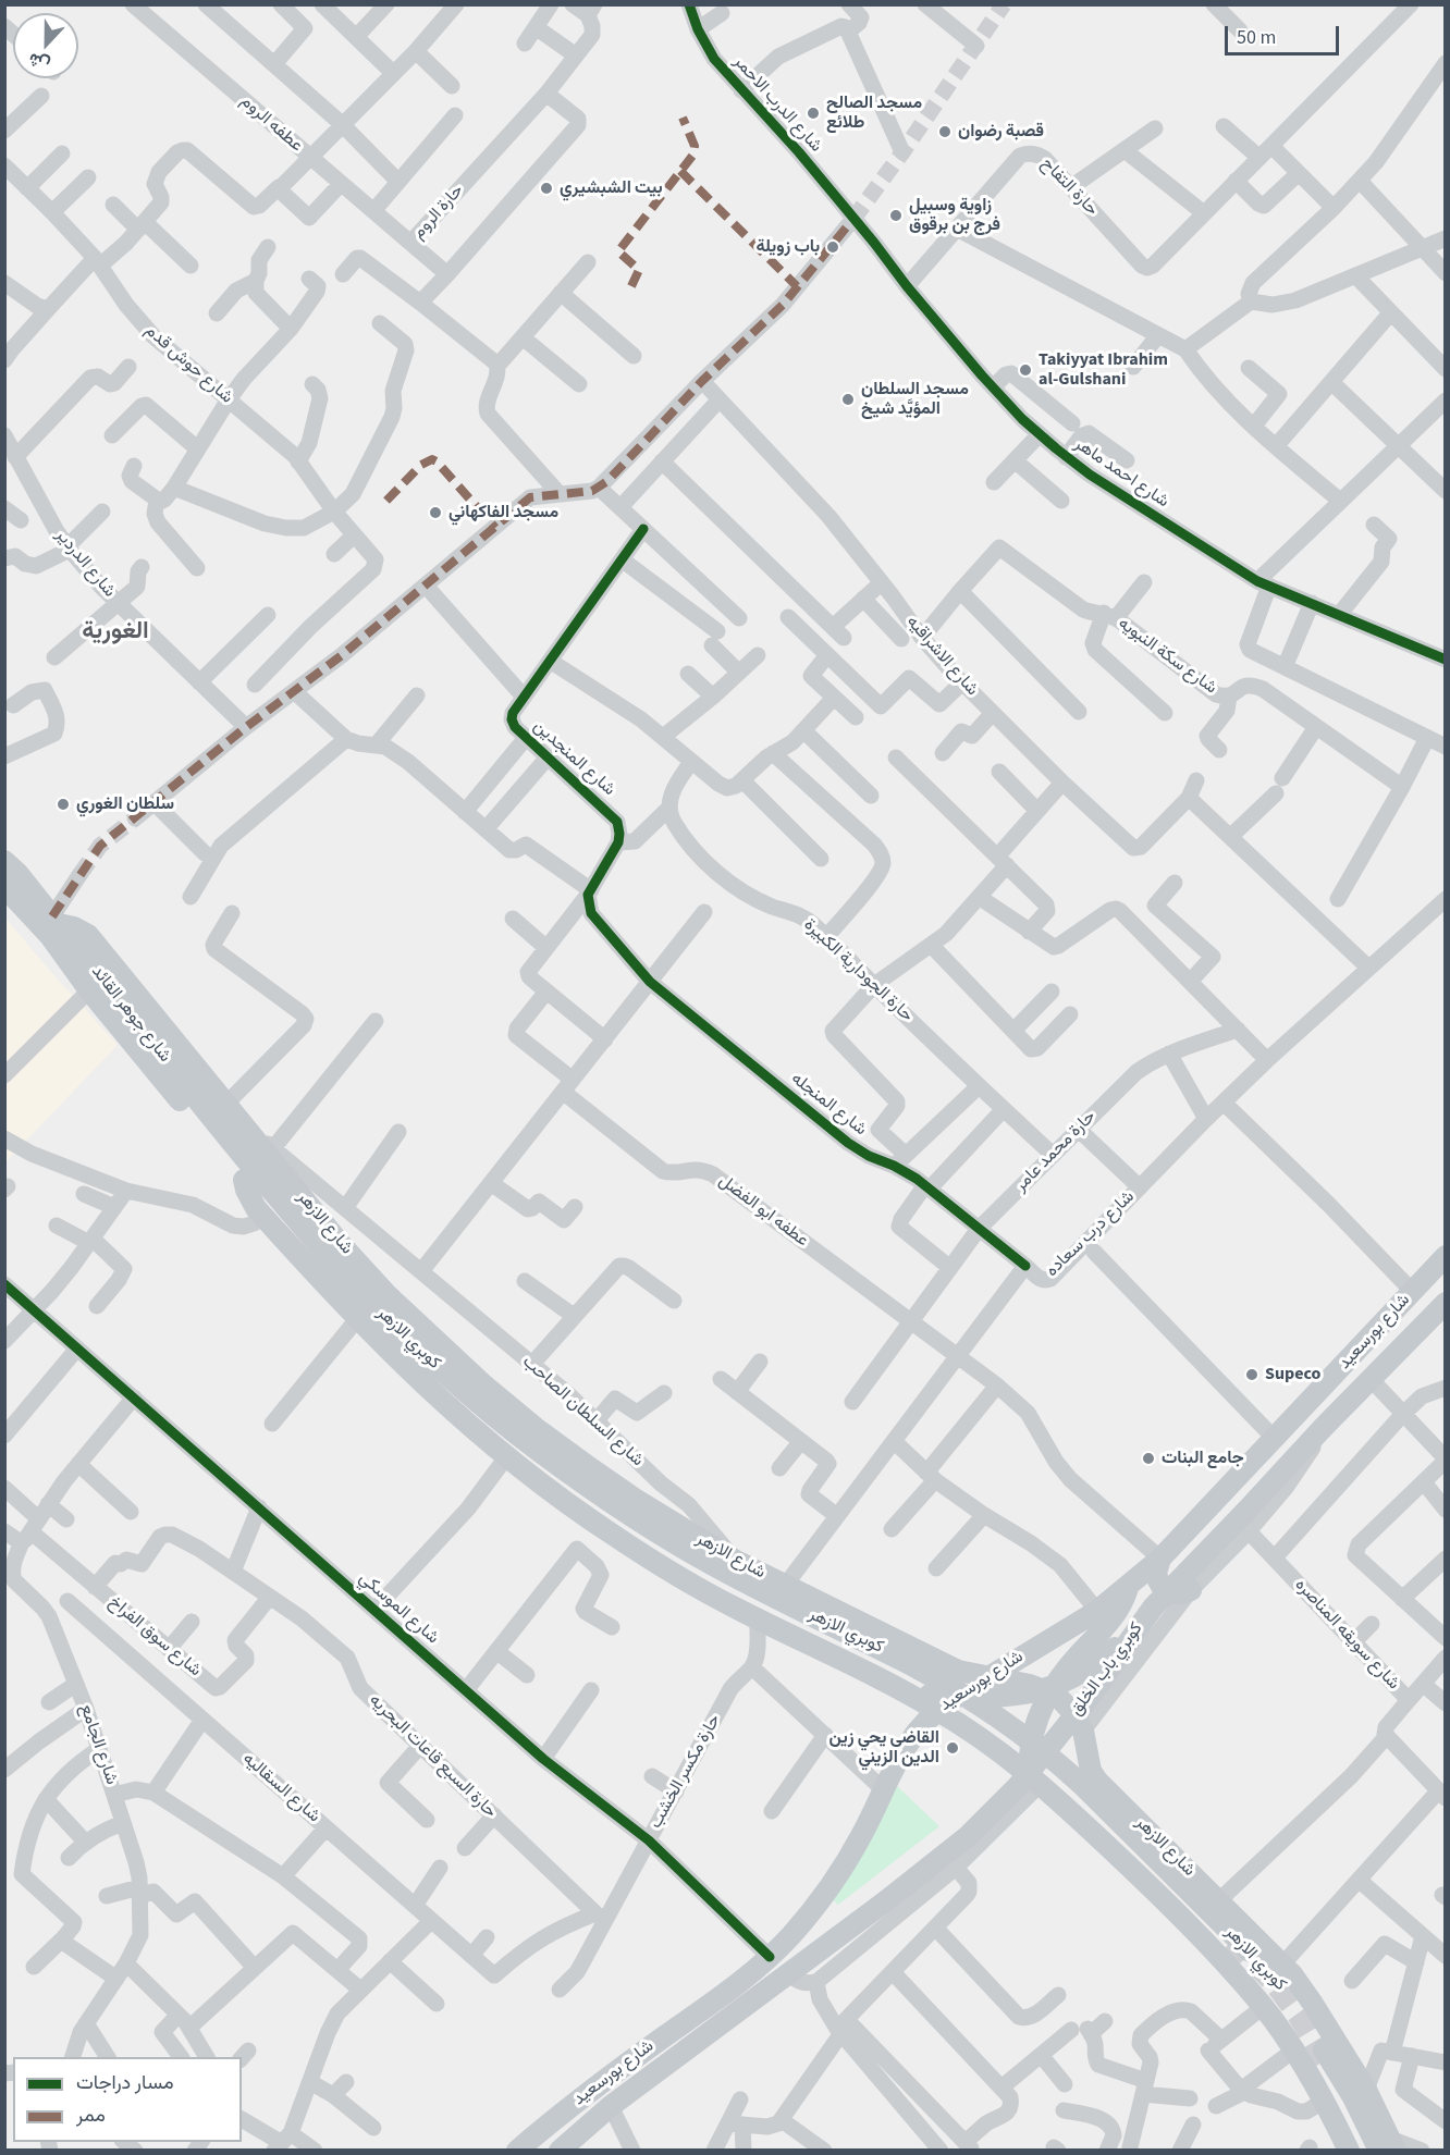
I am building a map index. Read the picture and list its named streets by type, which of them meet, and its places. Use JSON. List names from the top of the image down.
{
  "streets": {
    "main road": [
      "شارع جوهر القائد",
      "شارع الازهر",
      "شارع بورسعيد",
      "كوبري الازهر",
      "كوبري باب الخلق"
    ],
    "street": [
      "شارع الدرب الاحمر",
      "عطفه الروم",
      "حارة التفاح",
      "حارة الروم",
      "شارع حوش قدم",
      "شارع احمد ماهر",
      "شارع الدردير",
      "شارع الاشراقيه",
      "شارع سكة النبويه",
      "شارع المنجدين",
      "حارة الجودارية الكبيرة",
      "شارع المنجله",
      "حارة محمد عامر",
      "عطفه ابو الفضل",
      "شارع درب سعاده",
      "شارع السلطان الصاحب",
      "شارع الموسكي",
      "شارع سويقه المناصره",
      "شارع سوق الفراخ",
      "شارع الجامع",
      "حارة السبع قاعات البحريه",
      "حارة مكسر الخشب",
      "شارع السقاليه"
    ]
  },
  "crossings": [
    ["شارع الدرب الاحمر", "شارع احمد ماهر"],
    ["عطفه الروم", "حارة الروم"],
    ["حارة التفاح", "شارع احمد ماهر"],
    ["شارع الاشراقيه", "شارع سكة النبويه"],
    ["حارة الجودارية الكبيرة", "حارة محمد عامر"],
    ["شارع جوهر القائد", "شارع الازهر"],
    ["شارع جوهر القائد", "كوبري الازهر"],
    ["شارع المنجله", "حارة محمد عامر"],
    ["شارع المنجله", "شارع درب سعاده"],
    ["حارة محمد عامر", "عطفه ابو الفضل"],
    ["عطفه ابو الفضل", "شارع درب سعاده"],
    ["عطفه ابو الفضل", "شارع بورسعيد"],
    ["شارع الازهر", "شارع درب سعاده"],
    ["شارع الازهر", "شارع بورسعيد"],
    ["شارع الازهر", "كوبري الازهر"],
    ["شارع الازهر", "شارع السلطان الصاحب"],
    ["شارع بورسعيد", "شارع الموسكي"],
    ["شارع بورسعيد", "كوبري باب الخلق"],
    ["شارع الموسكي", "حارة مكسر الخشب"],
    ["شارع سويقه المناصره", "كوبري باب الخلق"],
    ["شارع سوق الفراخ", "شارع الجامع"],
    ["شارع سوق الفراخ", "حارة السبع قاعات البحريه"],
    ["حارة السبع قاعات البحريه", "حارة مكسر الخشب"],
    ["حارة السبع قاعات البحريه", "شارع السقاليه"],
    ["حارة مكسر الخشب", "شارع السقاليه"]
  ],
  "districts": ["الغورية"],
  "places": [
    "مسجد الصالح طلائع",
    "قصبة رضوان",
    "بيت الشبشيري",
    "زاوية وسبيل فرج بن برقوق",
    "باب زويلة",
    "Takiyyat Ibrahim al-Gulshani",
    "مسجد السلطان المؤيَّد شيخ",
    "مسجد الفاكهاني",
    "سلطان الغوري",
    "Supeco",
    "جامع البنات",
    "القاضي يحي زين الدين الزيني"
  ],
  "legend": ["مسار دراجات", "ممر"],
  "scale_bar": "50 m",
  "north": "bottom"
}
